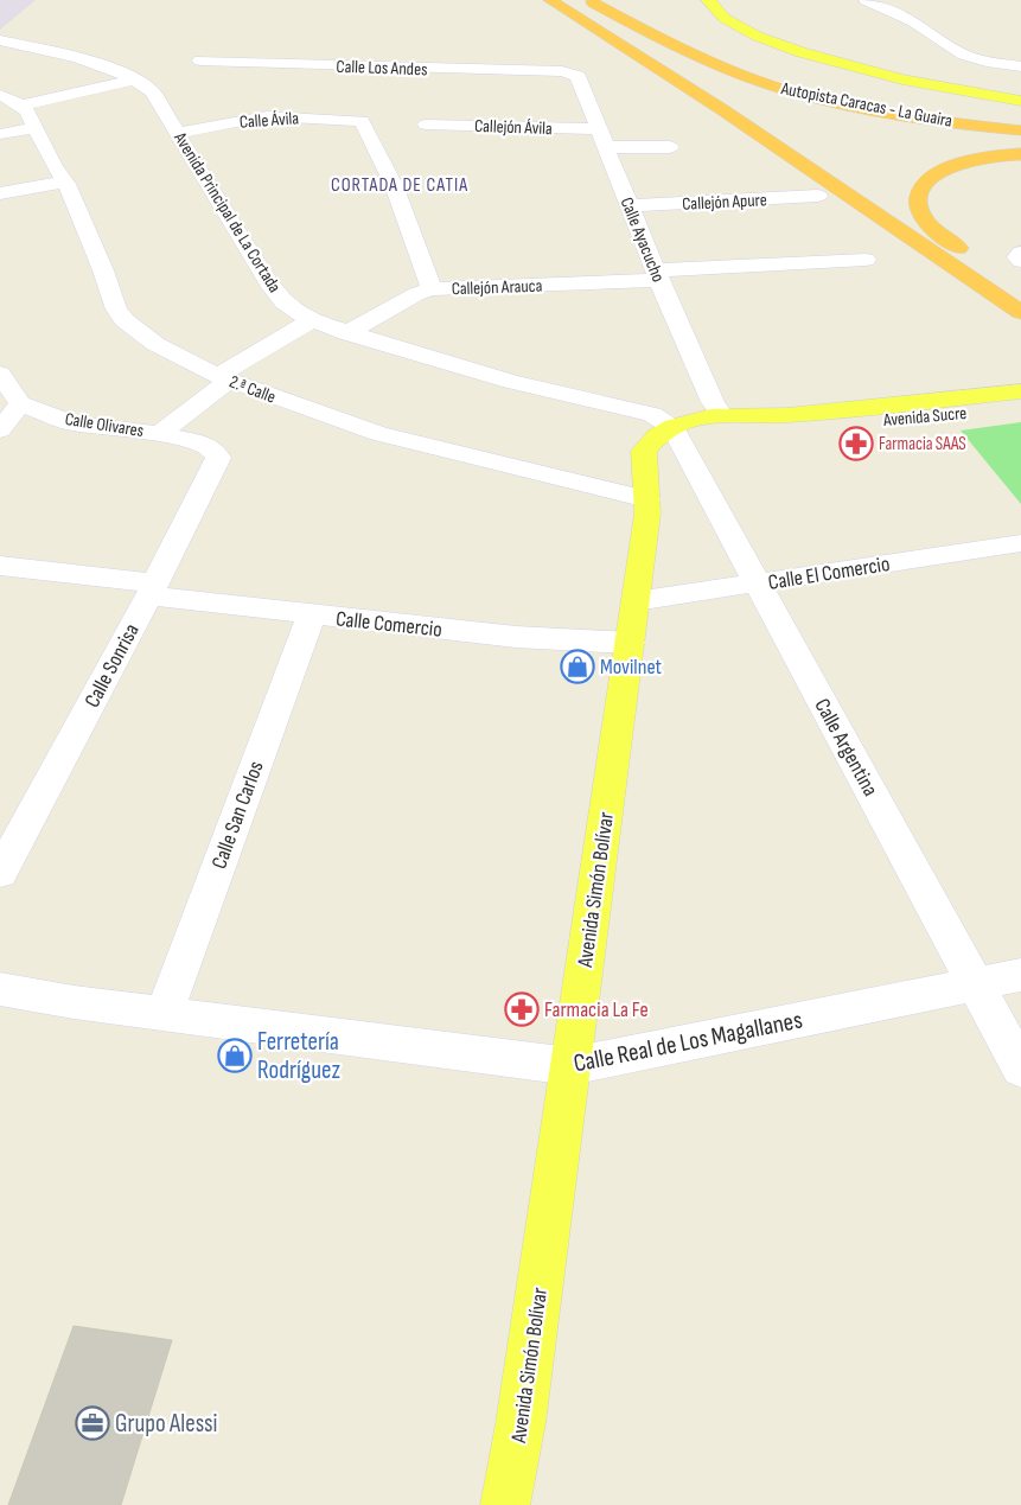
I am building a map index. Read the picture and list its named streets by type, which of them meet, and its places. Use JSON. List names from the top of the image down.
{
  "streets": {
    "highway": ["Autopista Caracas - La Guaira"],
    "main road": ["Avenida Sucre", "Avenida Simón Bolívar"],
    "street": [
      "Calle Los Andes",
      "Calle Ávila",
      "Callejón Ávila",
      "Callejón Apure",
      "Avenida Principal de La Cortada",
      "Calle Ayacucho",
      "Callejón Arauca",
      "2.ª Calle",
      "Calle Olivares",
      "Calle El Comercio",
      "Calle Comercio",
      "Calle Sonrisa",
      "Calle Argentina",
      "Calle San Carlos",
      "Calle Real de Los Magallanes"
    ]
  },
  "crossings": [
    ["Calle Los Andes", "Calle Ayacucho"],
    ["Calle Ávila", "Avenida Principal de La Cortada"],
    ["Calle Ávila", "Callejón Arauca"],
    ["Callejón Ávila", "Calle Ayacucho"],
    ["Callejón Apure", "Calle Ayacucho"],
    ["Avenida Principal de La Cortada", "Callejón Arauca"],
    ["Avenida Principal de La Cortada", "Avenida Sucre"],
    ["Avenida Principal de La Cortada", "Calle Argentina"],
    ["Avenida Principal de La Cortada", "Avenida Simón Bolívar"],
    ["Calle Ayacucho", "Callejón Arauca"],
    ["Calle Ayacucho", "Avenida Sucre"],
    ["2.ª Calle", "Avenida Simón Bolívar"],
    ["Avenida Sucre", "Calle Argentina"],
    ["Avenida Sucre", "Avenida Simón Bolívar"],
    ["Calle Olivares", "Calle Sonrisa"],
    ["Calle El Comercio", "Calle Argentina"],
    ["Calle El Comercio", "Avenida Simón Bolívar"],
    ["Calle Comercio", "Calle Sonrisa"],
    ["Calle Comercio", "Calle San Carlos"],
    ["Calle Comercio", "Avenida Simón Bolívar"],
    ["Calle Argentina", "Avenida Simón Bolívar"],
    ["Calle Argentina", "Calle Real de Los Magallanes"],
    ["Calle San Carlos", "Calle Real de Los Magallanes"],
    ["Avenida Simón Bolívar", "Calle Real de Los Magallanes"]
  ],
  "districts": ["CORTADA DE CATIA"],
  "places": {
    "pharmacy": ["Farmacia SAAS", "Farmacia La Fe"],
    "shop": ["Movilnet", "Ferretería Rodríguez"],
    "office": ["Grupo Alessi"]
  }
}
